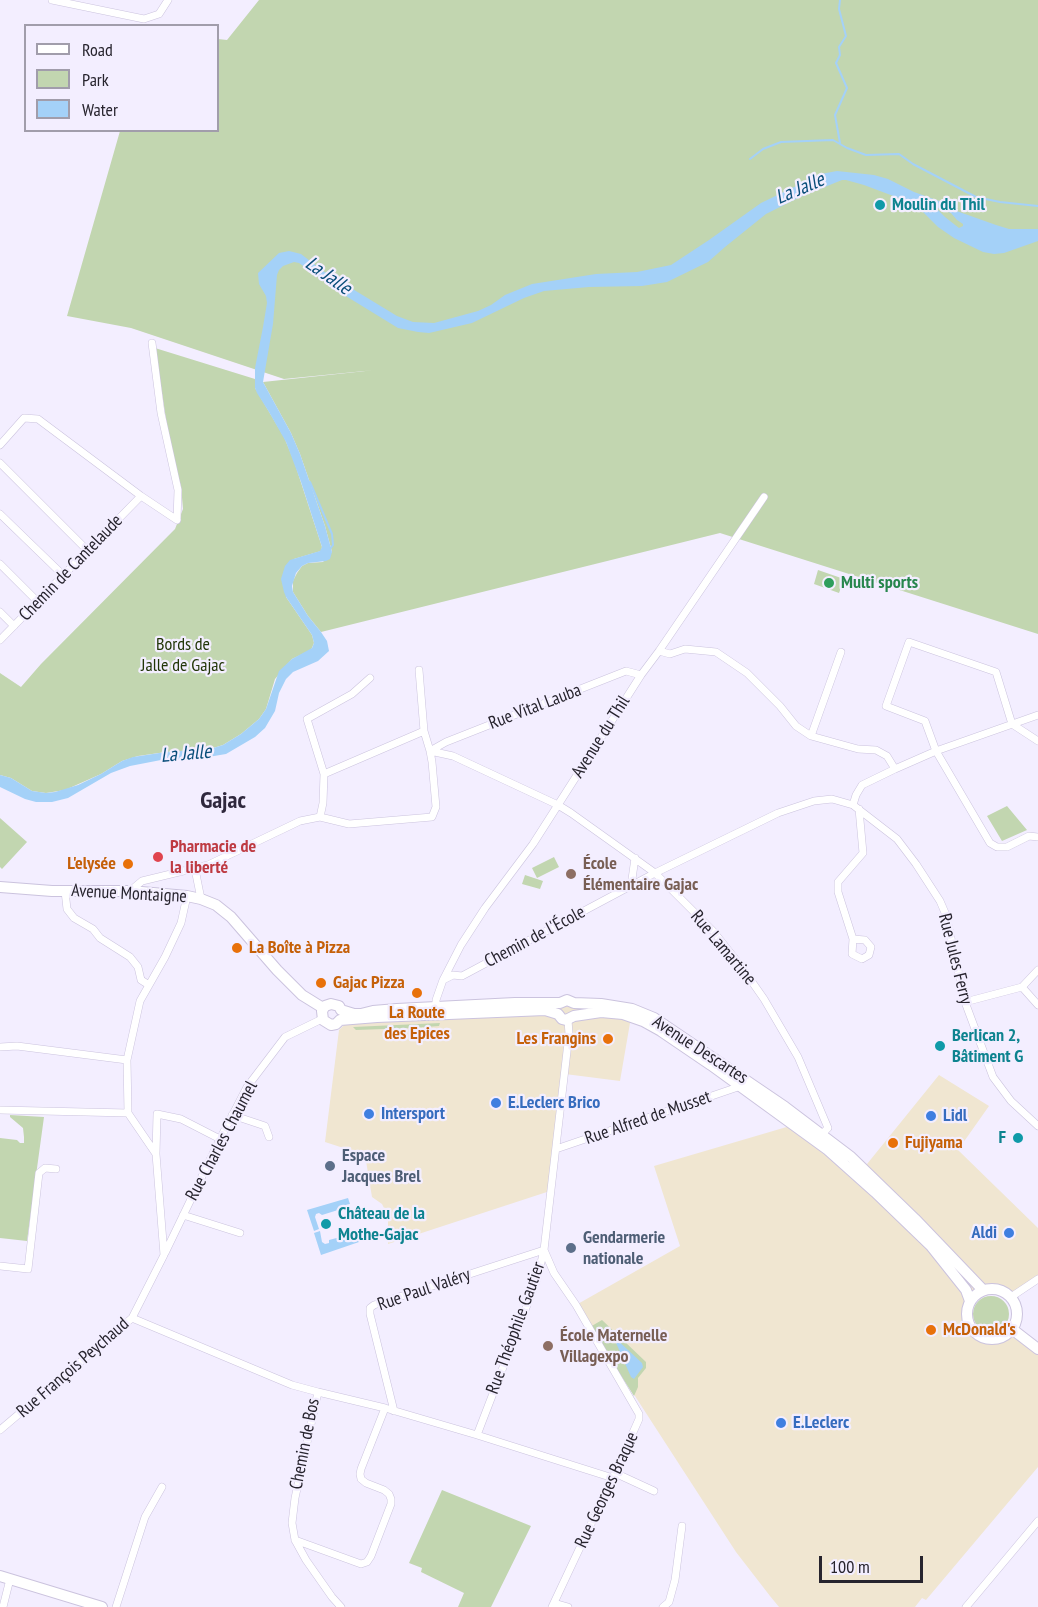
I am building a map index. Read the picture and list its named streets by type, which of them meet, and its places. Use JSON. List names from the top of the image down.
{
  "streets": {
    "main road": ["Avenue Montaigne", "Avenue Descartes"],
    "street": [
      "Chemin de Cantelaude",
      "Rue Vital Lauba",
      "Avenue du Thil",
      "Chemin de l'École",
      "Rue Lamartine",
      "Rue Jules Ferry",
      "Rue Alfred de Musset",
      "Rue Charles Chaumel",
      "Rue Paul Valéry",
      "Rue Théophile Gautier",
      "Rue François Peychaud",
      "Chemin de Bos",
      "Rue Georges Braque"
    ]
  },
  "crossings": [
    ["Rue Vital Lauba", "Avenue du Thil"],
    ["Rue Vital Lauba", "Rue Lamartine"],
    ["Avenue du Thil", "Chemin de l'École"],
    ["Avenue du Thil", "Rue Lamartine"],
    ["Avenue Montaigne", "Avenue Descartes"],
    ["Avenue Montaigne", "Rue Charles Chaumel"],
    ["Chemin de l'École", "Rue Lamartine"],
    ["Chemin de l'École", "Rue Jules Ferry"],
    ["Rue Lamartine", "Avenue Descartes"],
    ["Avenue Descartes", "Rue Alfred de Musset"],
    ["Avenue Descartes", "Rue Charles Chaumel"],
    ["Avenue Descartes", "Rue Théophile Gautier"],
    ["Rue Alfred de Musset", "Rue Théophile Gautier"],
    ["Rue Charles Chaumel", "Rue François Peychaud"],
    ["Rue Paul Valéry", "Rue Théophile Gautier"],
    ["Rue Paul Valéry", "Rue Georges Braque"],
    ["Rue Théophile Gautier", "Rue Georges Braque"],
    ["Rue François Peychaud", "Chemin de Bos"]
  ],
  "districts": ["Gajac"],
  "water": ["La Jalle"],
  "parks": ["Bords de Jalle de Gajac"],
  "places": [
    "Moulin du Thil",
    "Multi sports",
    "Pharmacie de la liberté",
    "L'elysée",
    "École Élémentaire Gajac",
    "La Boîte à Pizza",
    "Gajac Pizza",
    "La Route des Epices",
    "Les Frangins",
    "Berlican 2, Bâtiment G",
    "E.Leclerc Brico",
    "Intersport",
    "Lidl",
    "F",
    "Fujiyama",
    "Espace Jacques Brel",
    "Château de la Mothe-Gajac",
    "Aldi",
    "Gendarmerie nationale",
    "McDonald's",
    "École Maternelle Villagexpo",
    "E.Leclerc"
  ],
  "legend": ["Road", "Park", "Water"],
  "scale_bar": "100 m"
}
